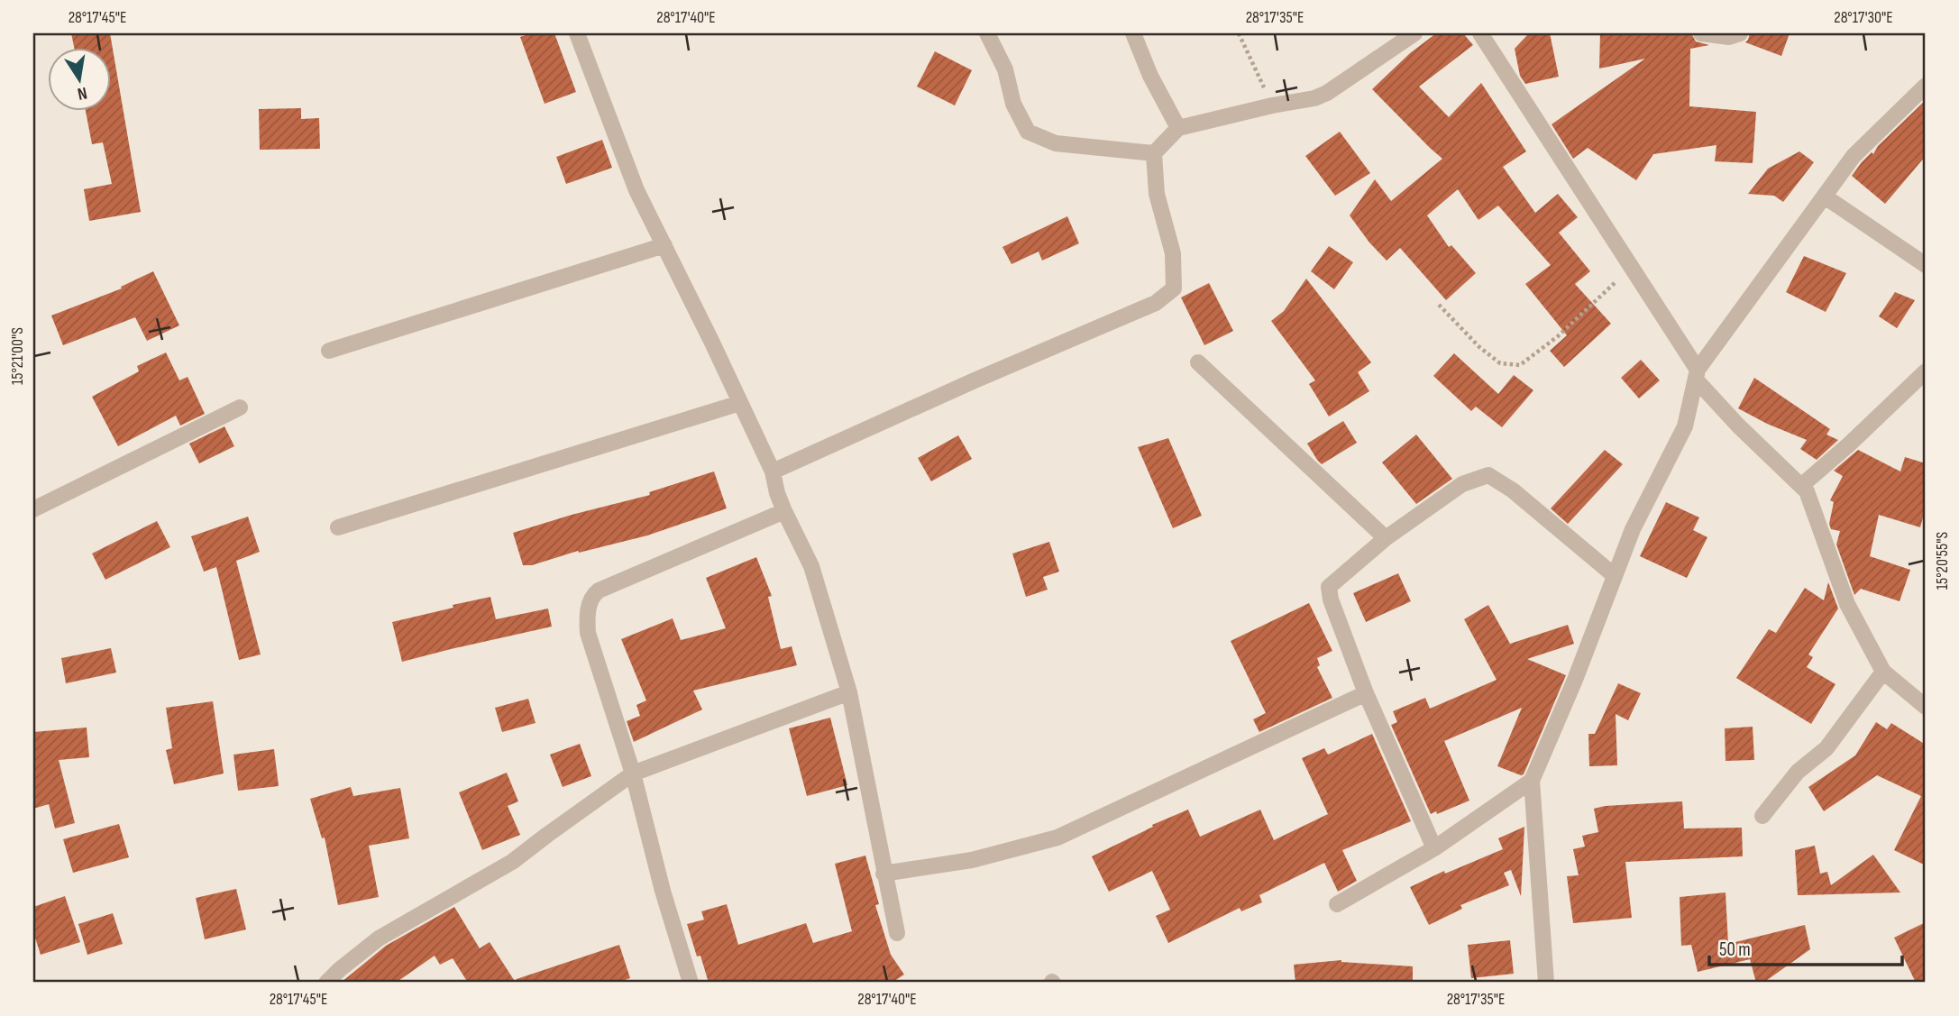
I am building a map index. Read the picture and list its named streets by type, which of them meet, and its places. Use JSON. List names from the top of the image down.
{
  "scale_bar": "50 m",
  "north": "bottom",
  "coordinates": [
    "28°17'45\"E",
    "28°17'40\"E",
    "28°17'35\"E",
    "28°17'30\"E",
    "15°21'00\"S",
    "15°20'55\"S"
  ]
}
